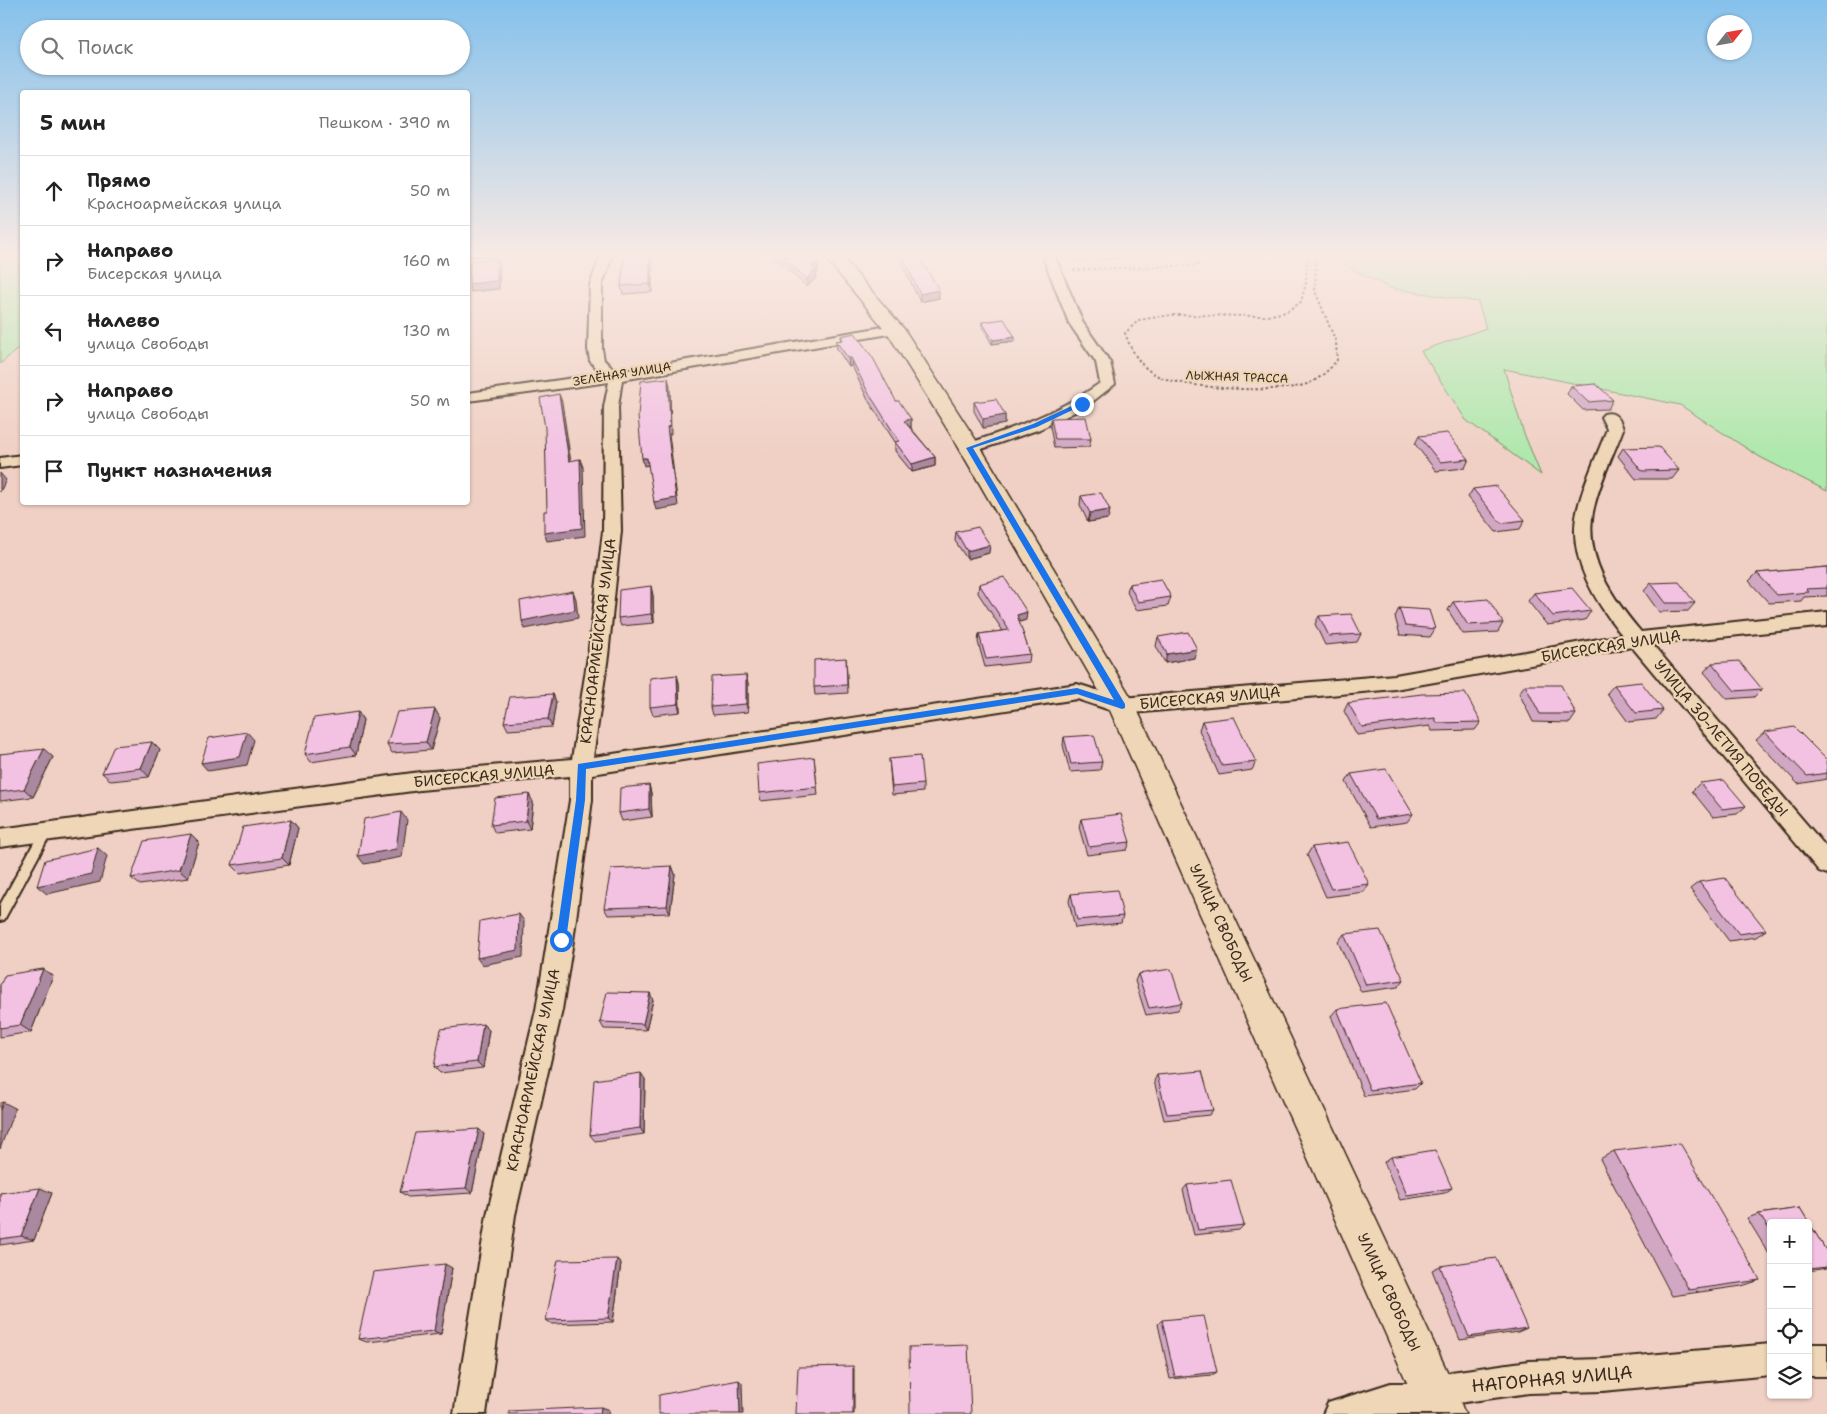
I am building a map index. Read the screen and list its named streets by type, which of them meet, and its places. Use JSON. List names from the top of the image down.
{
  "streets": {
    "street": [
      "ЗЕЛЁНАЯ УЛИЦА",
      "КРАСНОАРМЕЙСКАЯ УЛИЦА",
      "БИСЕРСКАЯ УЛИЦА",
      "УЛИЦА 30-ЛЕТИЯ ПОБЕДЫ",
      "УЛИЦА СВОБОДЫ",
      "НАГОРНАЯ УЛИЦА"
    ],
    "path": ["ЛЫЖНАЯ ТРАССА"]
  },
  "crossings": [
    ["ЗЕЛЁНАЯ УЛИЦА", "КРАСНОАРМЕЙСКАЯ УЛИЦА"],
    ["ЗЕЛЁНАЯ УЛИЦА", "УЛИЦА СВОБОДЫ"],
    ["КРАСНОАРМЕЙСКАЯ УЛИЦА", "БИСЕРСКАЯ УЛИЦА"],
    ["БИСЕРСКАЯ УЛИЦА", "УЛИЦА 30-ЛЕТИЯ ПОБЕДЫ"],
    ["БИСЕРСКАЯ УЛИЦА", "УЛИЦА СВОБОДЫ"],
    ["УЛИЦА СВОБОДЫ", "НАГОРНАЯ УЛИЦА"]
  ],
  "north": "top right",
  "page": {
    "search": "Поиск",
    "heading": ["5 мин", "Пешком · 390 m"],
    "list": [
      ["Прямо", "Красноармейская улица", "50 m"],
      ["Направо", "Бисерская улица", "160 m"],
      ["Налево", "улица Свободы", "130 m"],
      ["Направо", "улица Свободы", "50 m"],
      "Пункт назначения"
    ],
    "map_buttons": ["+", "−"]
  }
}
